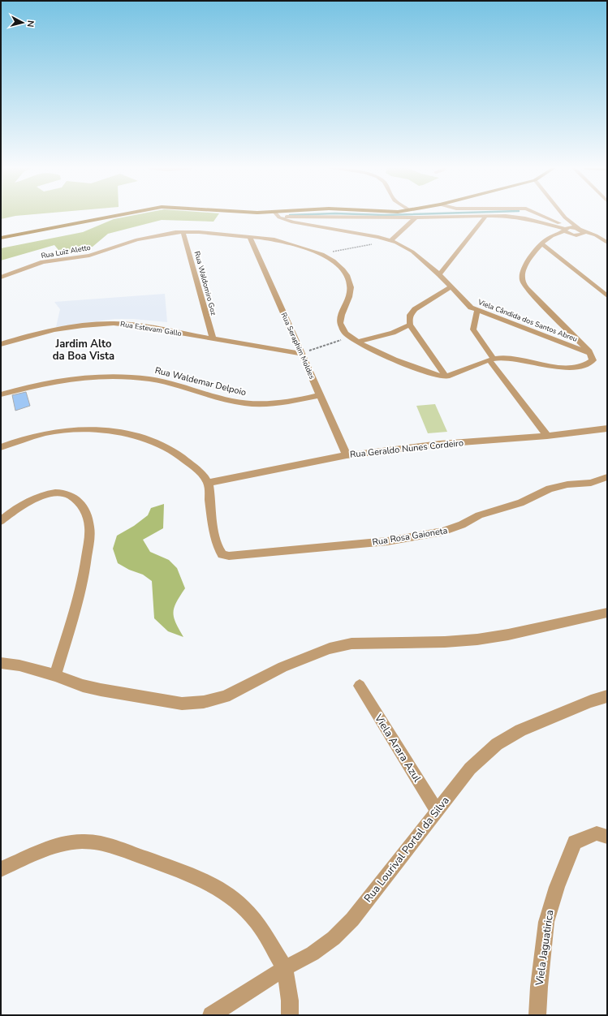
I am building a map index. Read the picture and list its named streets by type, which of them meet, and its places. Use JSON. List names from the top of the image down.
{
  "streets": {
    "street": [
      "Rua Luiz Aletto",
      "Rua Waldomiro Goz",
      "Viela Cândida dos Santos Abreu",
      "Rua Estevam Gallo",
      "Rua Seraphim Moldes",
      "Rua Waldemar Delpoio",
      "Rua Geraldo Nunes Cordeiro",
      "Rua Rosa Gaioneta",
      "Viela Arara Azul",
      "Rua Lourival Portal da Silva",
      "Viela Jaguatirica"
    ]
  },
  "crossings": [
    ["Rua Luiz Aletto", "Rua Waldomiro Goz"],
    ["Rua Luiz Aletto", "Rua Seraphim Moldes"],
    ["Rua Waldomiro Goz", "Rua Estevam Gallo"],
    ["Rua Estevam Gallo", "Rua Seraphim Moldes"],
    ["Rua Seraphim Moldes", "Rua Waldemar Delpoio"],
    ["Rua Seraphim Moldes", "Rua Geraldo Nunes Cordeiro"],
    ["Rua Geraldo Nunes Cordeiro", "Rua Rosa Gaioneta"],
    ["Viela Arara Azul", "Rua Lourival Portal da Silva"]
  ],
  "districts": ["Jardim Alto da Boa Vista"],
  "north": "right"
}
